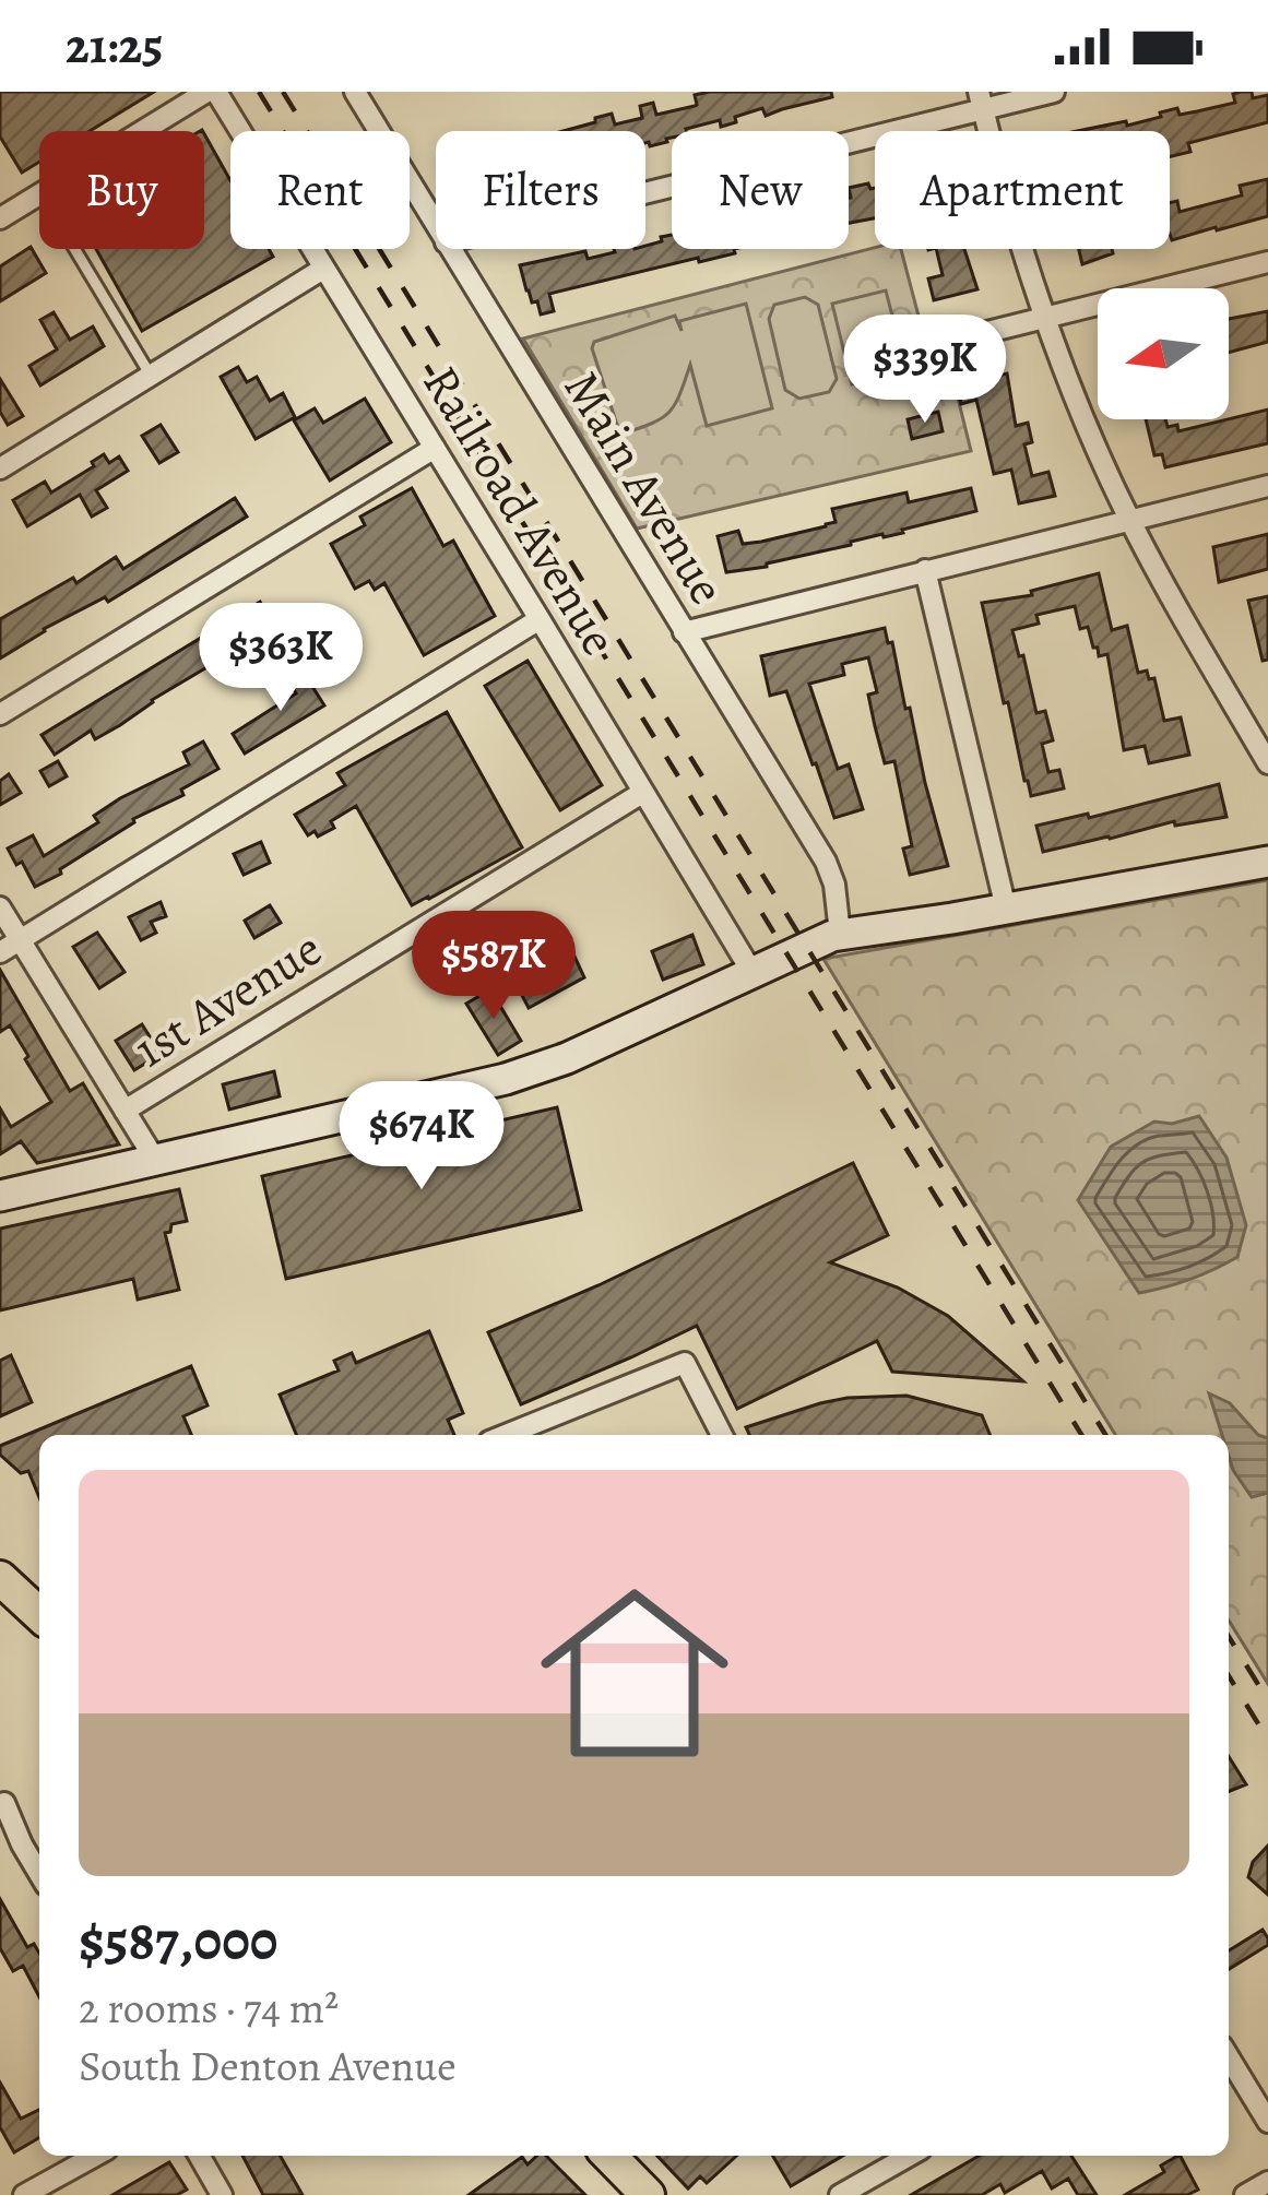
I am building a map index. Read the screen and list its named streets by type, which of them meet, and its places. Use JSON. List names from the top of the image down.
{
  "streets": {
    "street": ["Main Avenue", "Railroad Avenue", "1st Avenue"]
  },
  "crossings": [
    ["Railroad Avenue", "1st Avenue"]
  ],
  "north": "left",
  "page": {
    "status": "21:25",
    "chip": [
      "Buy",
      "Rent",
      "Filters",
      "New",
      "Apartment"
    ],
    "price": [
      "$339K",
      "$363K",
      "$587K",
      "$674K"
    ],
    "list": [
      {
        "name": "$587,000",
        "note": "2 rooms · 74 m² · South Denton Avenue"
      }
    ]
  }
}
